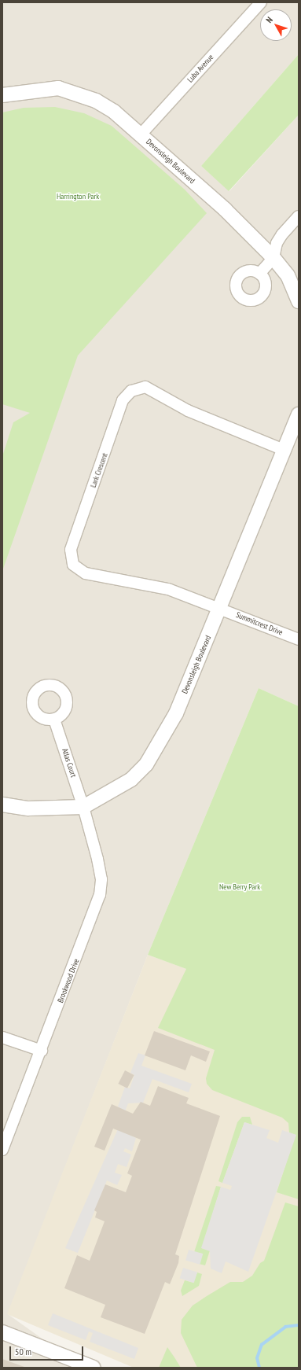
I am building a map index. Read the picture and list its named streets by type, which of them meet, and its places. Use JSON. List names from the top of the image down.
{
  "streets": {
    "street": [
      "Luba Avenue",
      "Devonsleigh Boulevard",
      "Lark Crescent",
      "Summitcrest Drive",
      "Atlas Court",
      "Brookwood Drive"
    ]
  },
  "crossings": [
    ["Luba Avenue", "Devonsleigh Boulevard"],
    ["Devonsleigh Boulevard", "Lark Crescent"],
    ["Devonsleigh Boulevard", "Summitcrest Drive"],
    ["Devonsleigh Boulevard", "Atlas Court"],
    ["Devonsleigh Boulevard", "Brookwood Drive"],
    ["Lark Crescent", "Summitcrest Drive"],
    ["Atlas Court", "Brookwood Drive"]
  ],
  "parks": ["Harrington Park", "New Berry Park"],
  "scale_bar": "50 m",
  "north": "top left"
}
